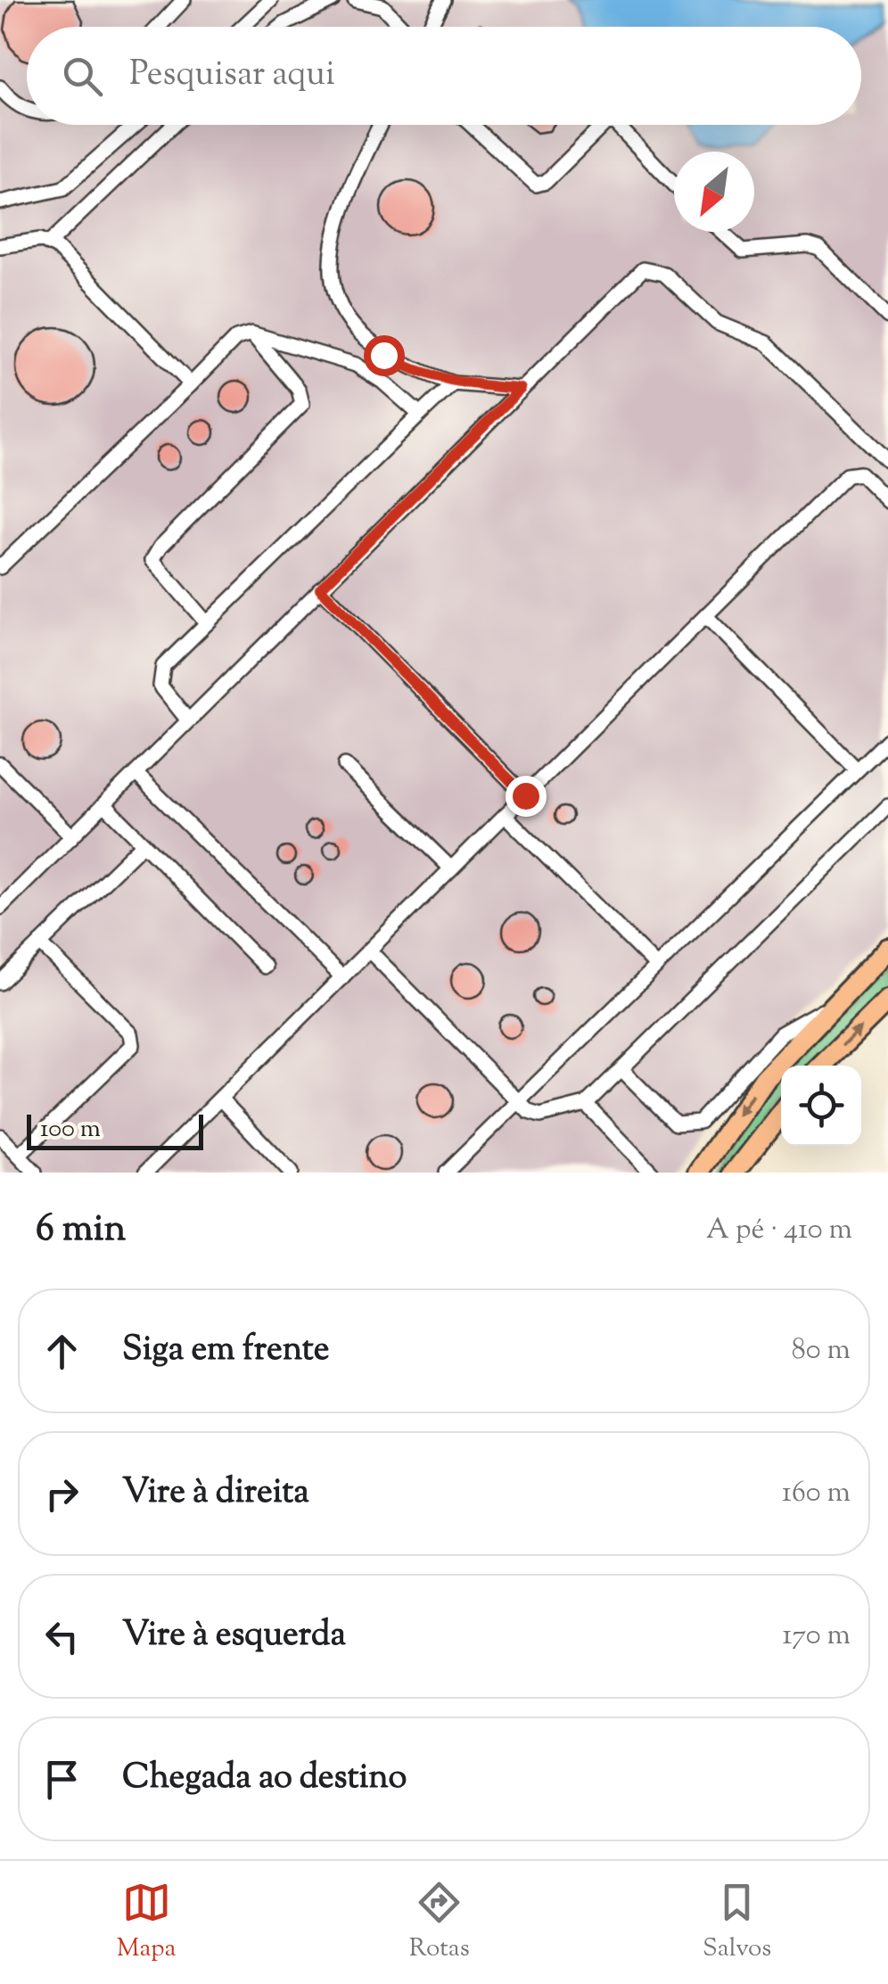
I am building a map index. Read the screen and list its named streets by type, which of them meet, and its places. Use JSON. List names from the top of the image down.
{
  "scale_bar": "100 m",
  "north": "bottom left",
  "page": {
    "search": "Pesquisar aqui",
    "scale": "100 m",
    "heading": ["6 min", "A pé · 410 m"],
    "list": [
      ["Siga em frente", "80 m"],
      ["Vire à direita", "160 m"],
      ["Vire à esquerda", "170 m"],
      "Chegada ao destino"
    ],
    "nav": ["Mapa", "Rotas", "Salvos"]
  }
}
